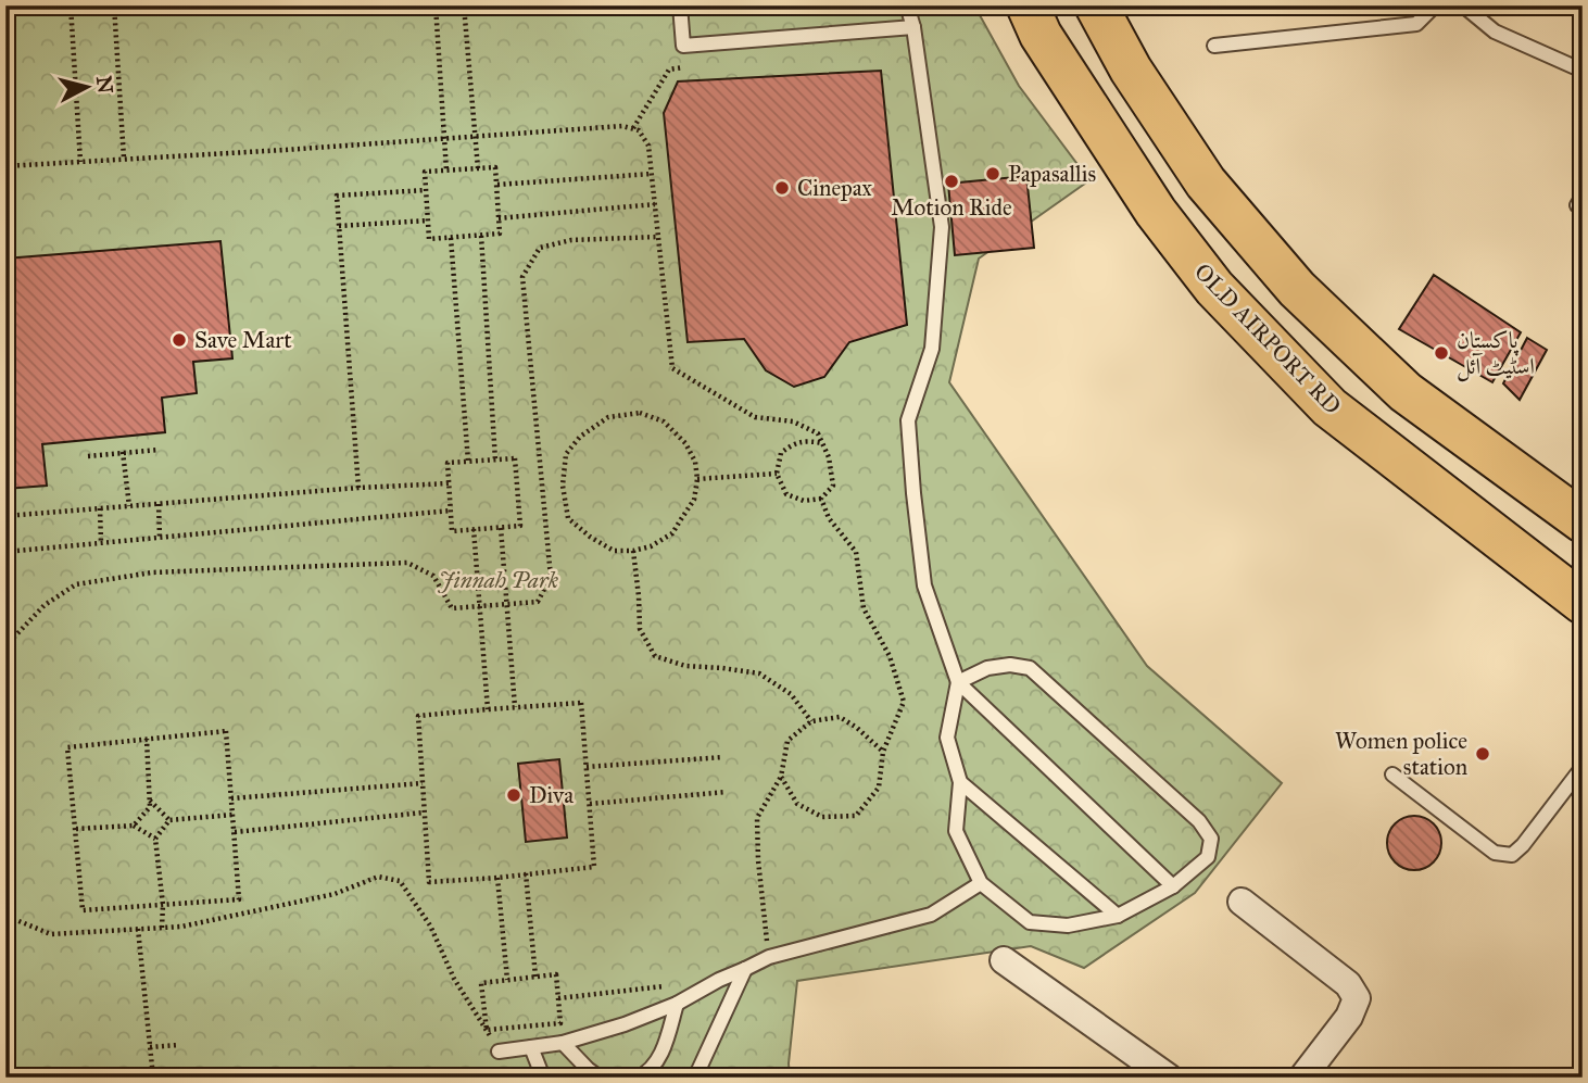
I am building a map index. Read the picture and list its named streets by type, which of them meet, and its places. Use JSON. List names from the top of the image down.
{
  "streets": {
    "main road": ["OLD AIRPORT RD"]
  },
  "parks": ["Jinnah Park"],
  "places": [
    "Papasallis",
    "Motion Ride",
    "Cinepax",
    "Save Mart",
    "پاکستان اسٹیٹ آئل",
    "Women police station",
    "Diva"
  ],
  "north": "right"
}
